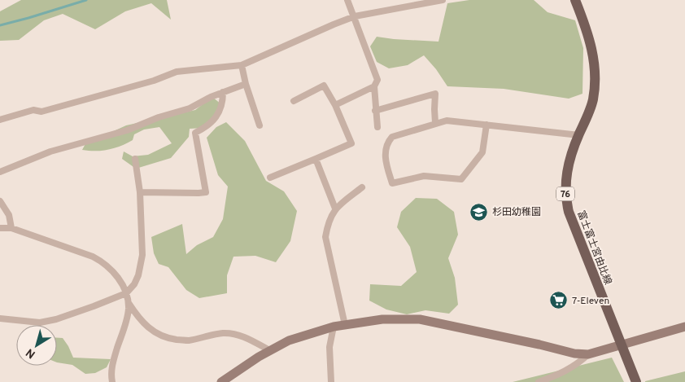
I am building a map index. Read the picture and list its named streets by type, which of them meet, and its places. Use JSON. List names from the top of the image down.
{
  "streets": {
    "main road": ["76", "富士富士宮由比線"]
  },
  "places": {
    "school or university": ["杉田幼稚園"],
    "supermarket": ["7-Eleven"]
  },
  "north": "bottom left"
}
